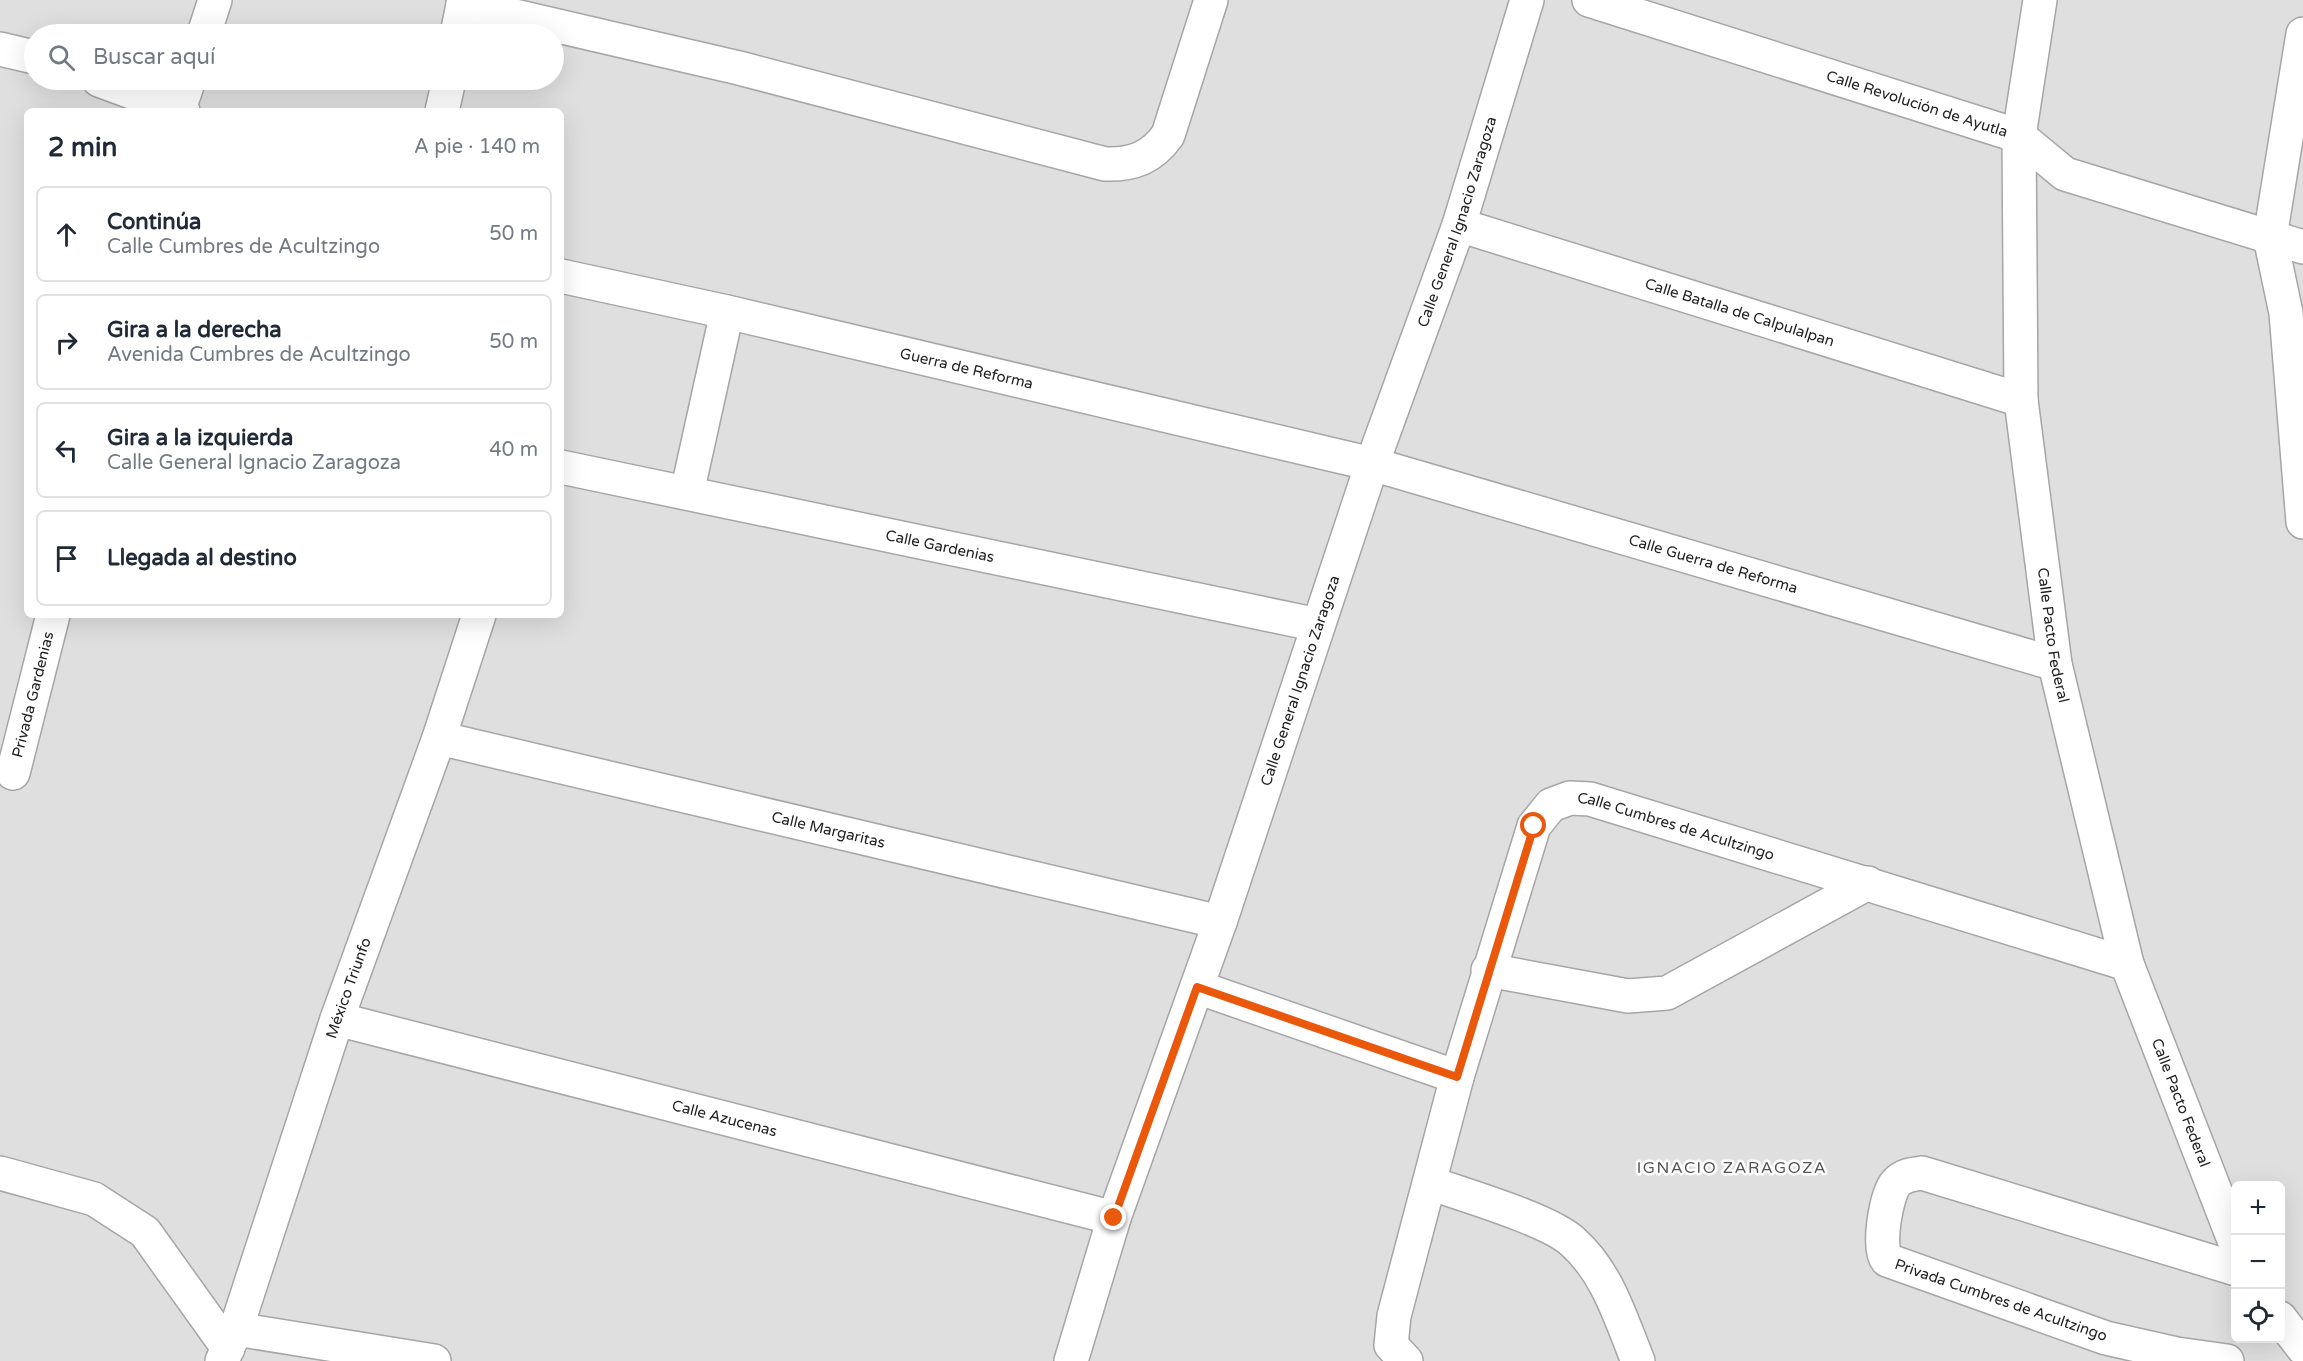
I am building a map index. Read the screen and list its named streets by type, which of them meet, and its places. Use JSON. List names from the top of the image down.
{
  "streets": {
    "street": [
      "Calle Revolución de Ayutla",
      "Calle General Ignacio Zaragoza",
      "Calle Batalla de Calpulalpan",
      "Guerra de Reforma",
      "Calle Gardenias",
      "Calle Guerra de Reforma",
      "Calle Pacto Federal",
      "Privada Gardenias",
      "Calle Cumbres de Acultzingo",
      "Calle Margaritas",
      "México Triunfo",
      "Calle Azucenas",
      "Privada Cumbres de Acultzingo"
    ]
  },
  "crossings": [
    ["Calle Revolución de Ayutla", "Calle Pacto Federal"],
    ["Calle General Ignacio Zaragoza", "Calle Batalla de Calpulalpan"],
    ["Calle General Ignacio Zaragoza", "Guerra de Reforma"],
    ["Calle General Ignacio Zaragoza", "Calle Gardenias"],
    ["Calle General Ignacio Zaragoza", "Calle Guerra de Reforma"],
    ["Calle General Ignacio Zaragoza", "Calle Margaritas"],
    ["Calle General Ignacio Zaragoza", "Calle Azucenas"],
    ["Calle Batalla de Calpulalpan", "Calle Pacto Federal"],
    ["Guerra de Reforma", "Calle Guerra de Reforma"],
    ["Calle Guerra de Reforma", "Calle Pacto Federal"],
    ["Calle Pacto Federal", "Calle Cumbres de Acultzingo"],
    ["Calle Margaritas", "México Triunfo"],
    ["México Triunfo", "Calle Azucenas"]
  ],
  "districts": ["IGNACIO ZARAGOZA"],
  "page": {
    "search": "Buscar aquí",
    "heading": ["2 min", "A pie · 140 m"],
    "list": [
      ["Continúa", "Calle Cumbres de Acultzingo", "50 m"],
      ["Gira a la derecha", "Avenida Cumbres de Acultzingo", "50 m"],
      ["Gira a la izquierda", "Calle General Ignacio Zaragoza", "40 m"],
      "Llegada al destino"
    ],
    "map_buttons": ["+", "−"]
  }
}
